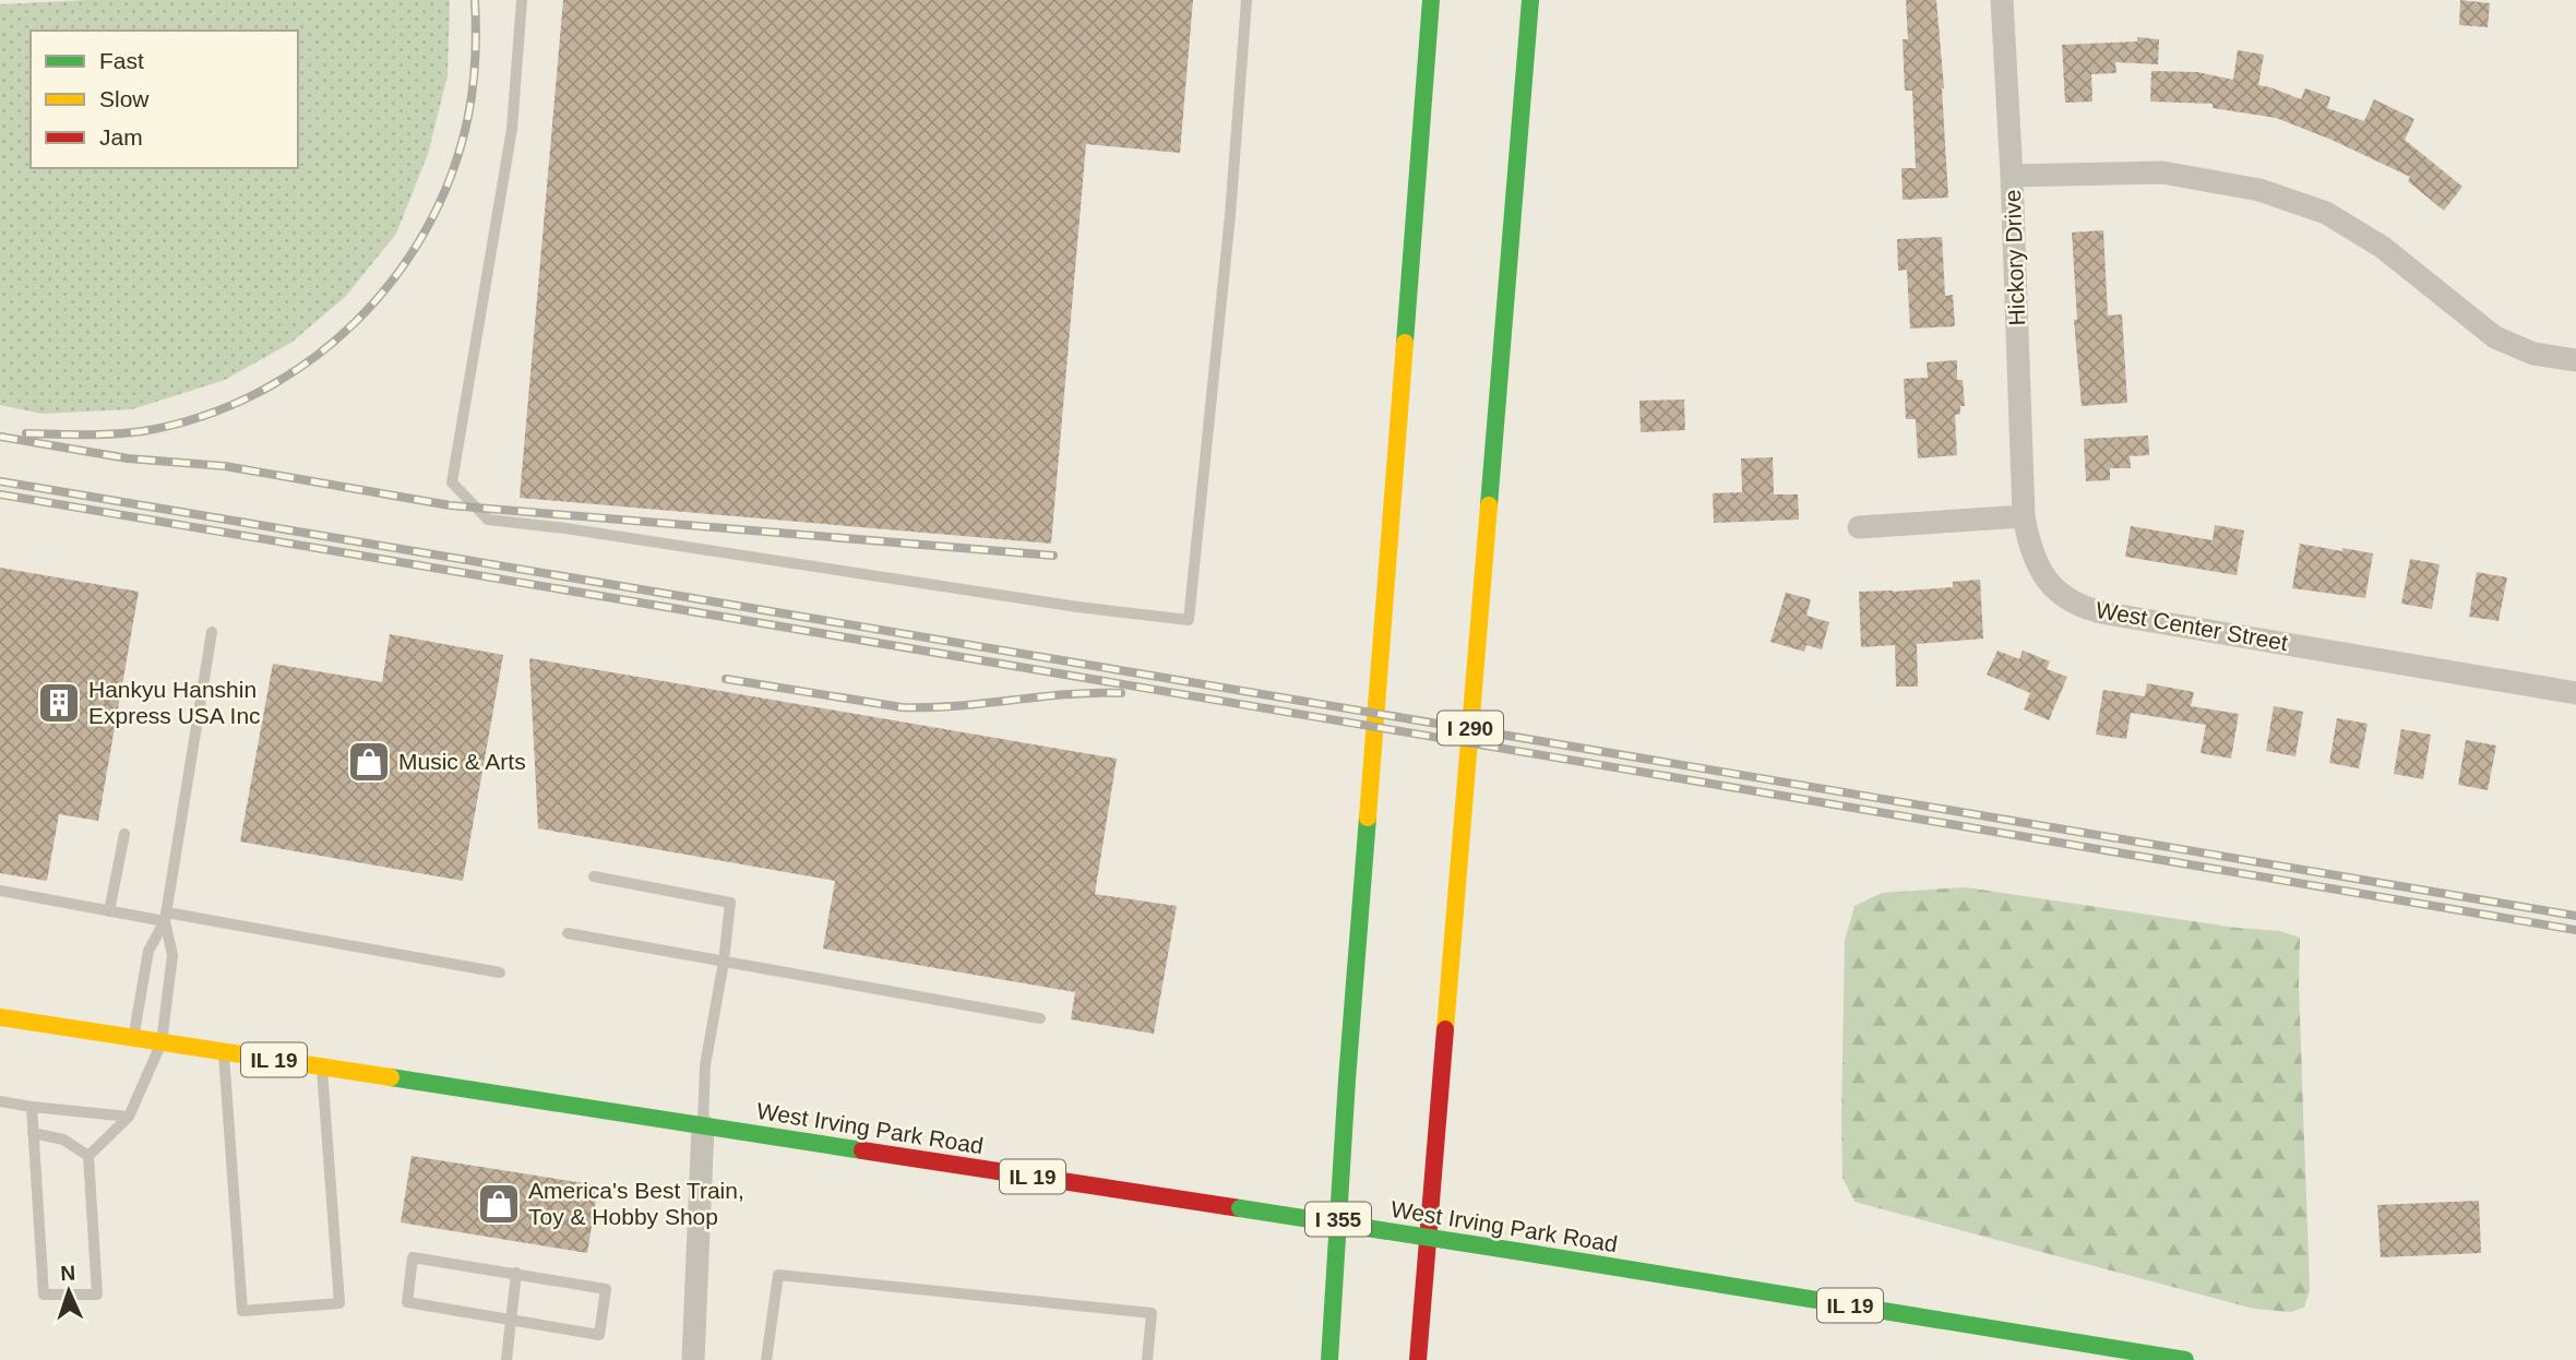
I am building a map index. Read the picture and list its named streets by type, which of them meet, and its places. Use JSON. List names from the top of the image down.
{
  "streets": {
    "main road": [
      "I 290",
      "IL 19",
      "West Irving Park Road",
      "I 355"
    ],
    "street": ["Hickory Drive", "West Center Street"]
  },
  "crossings": [
    ["Hickory Drive", "West Center Street"]
  ],
  "places": {
    "building": ["Hankyu Hanshin Express USA Inc"],
    "shop": ["Music & Arts", "America's Best Train, Toy & Hobby Shop"]
  },
  "legend": ["Fast", "Slow", "Jam"],
  "north": "top"
}
